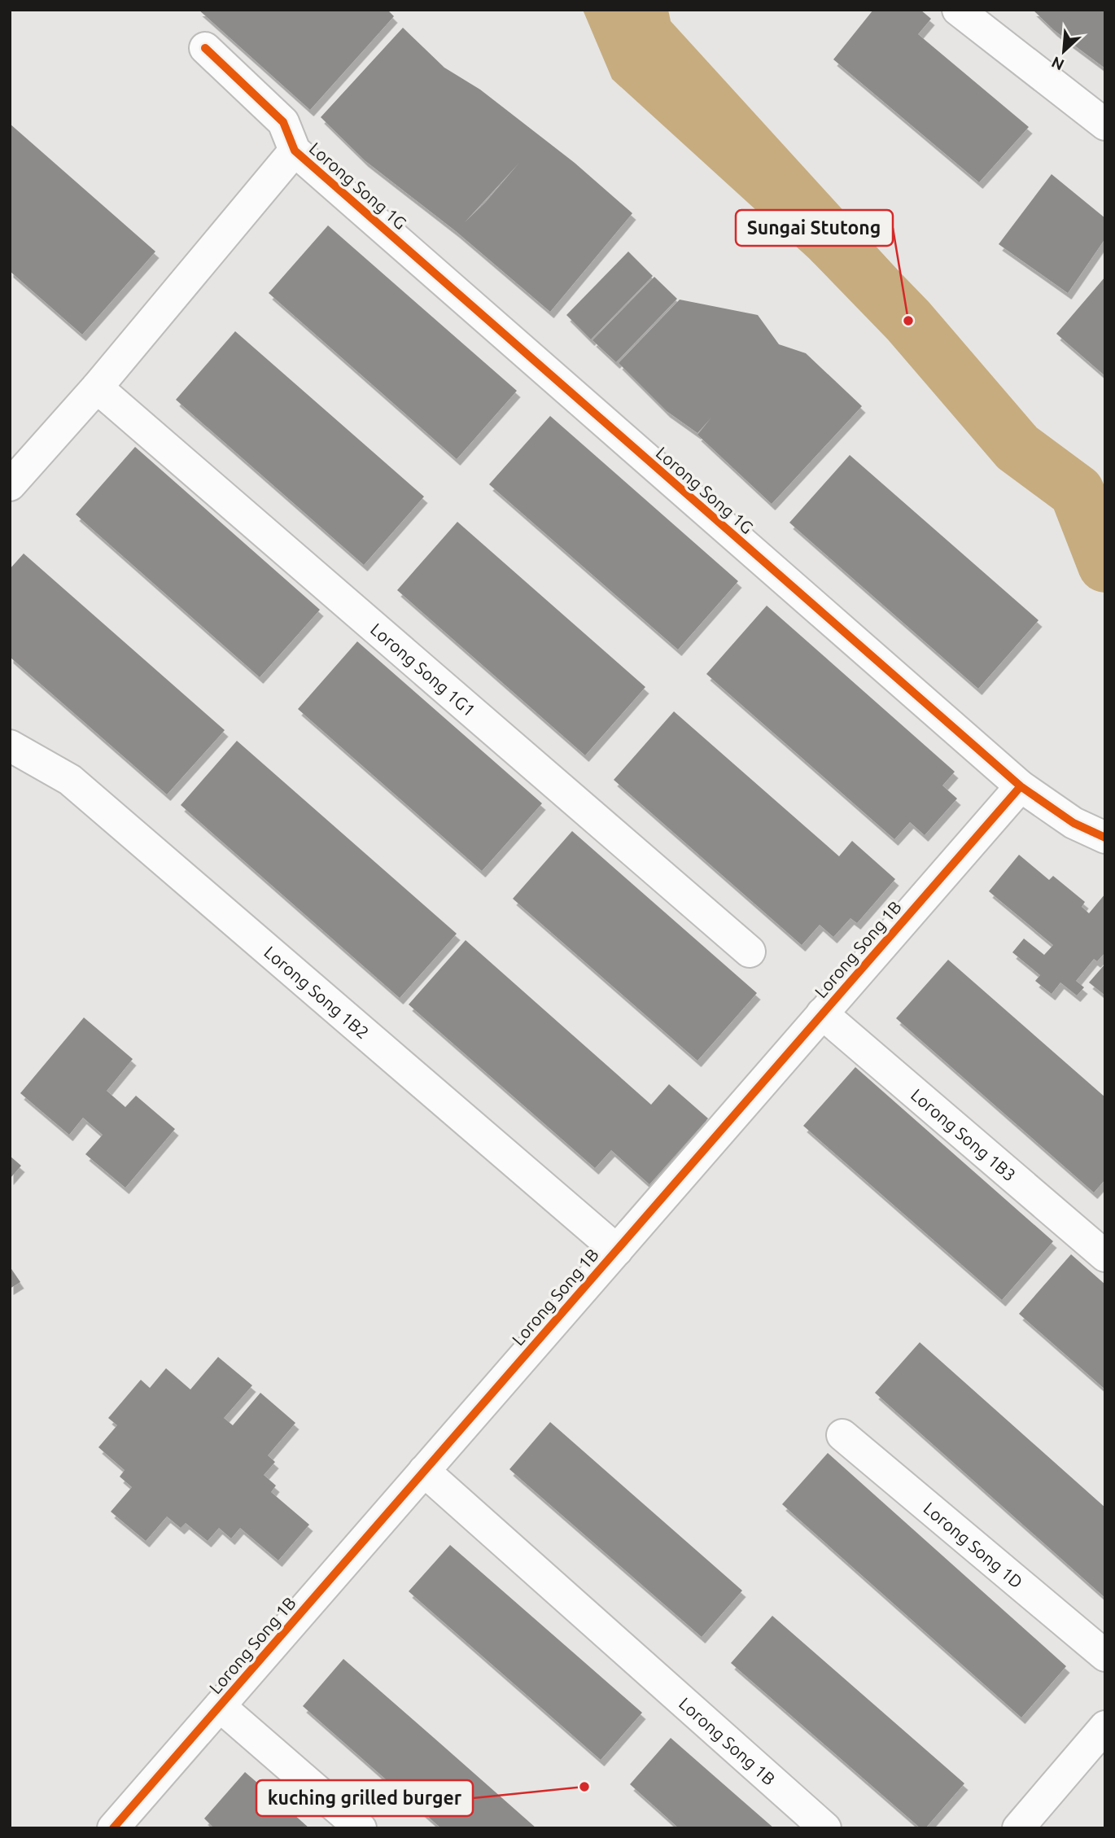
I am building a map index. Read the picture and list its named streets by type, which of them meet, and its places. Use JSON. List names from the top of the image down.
{
  "streets": {
    "street": [
      "Lorong Song 1G",
      "Lorong Song 1G1",
      "Lorong Song 1B",
      "Lorong Song 1B2",
      "Lorong Song 1B3",
      "Lorong Song 1D"
    ]
  },
  "crossings": [
    ["Lorong Song 1G", "Lorong Song 1G1"],
    ["Lorong Song 1G", "Lorong Song 1B"],
    ["Lorong Song 1B", "Lorong Song 1B2"],
    ["Lorong Song 1B", "Lorong Song 1B3"]
  ],
  "places": ["Sungai Stutong", "kuching grilled burger"],
  "north": "bottom left"
}
